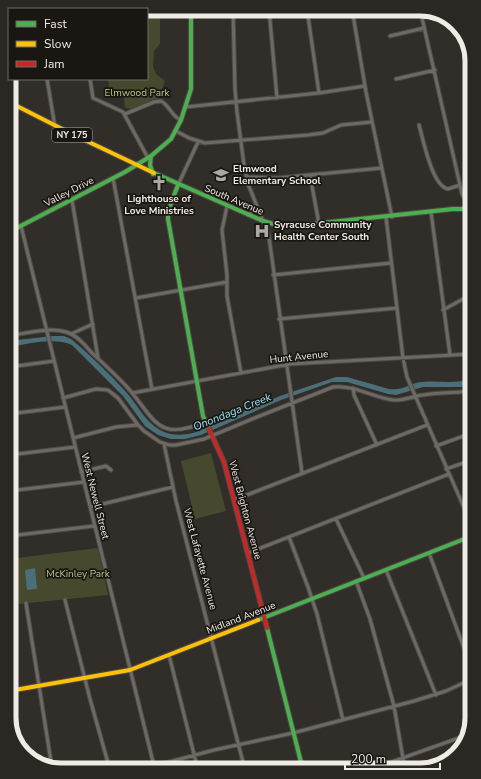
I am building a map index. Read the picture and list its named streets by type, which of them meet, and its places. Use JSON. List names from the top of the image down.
{
  "streets": {
    "street": [
      "NY 175",
      "Valley Drive",
      "South Avenue",
      "Hunt Avenue",
      "West Newell Street",
      "West Brighton Avenue",
      "West Lafayette Avenue",
      "Midland Avenue"
    ]
  },
  "crossings": [
    ["Valley Drive", "South Avenue"],
    ["Valley Drive", "West Newell Street"],
    ["South Avenue", "West Brighton Avenue"],
    ["Hunt Avenue", "West Brighton Avenue"],
    ["West Newell Street", "Midland Avenue"],
    ["West Brighton Avenue", "Midland Avenue"],
    ["West Lafayette Avenue", "Midland Avenue"]
  ],
  "water": ["Onondaga Creek"],
  "parks": ["Elmwood Park", "McKinley Park"],
  "places": {
    "school or university": ["Elmwood Elementary School"],
    "church": ["Lighthouse of Love Ministries"],
    "hospital": ["Syracuse Community Health Center South"]
  },
  "legend": ["Fast", "Slow", "Jam"],
  "scale_bar": "200 m"
}
